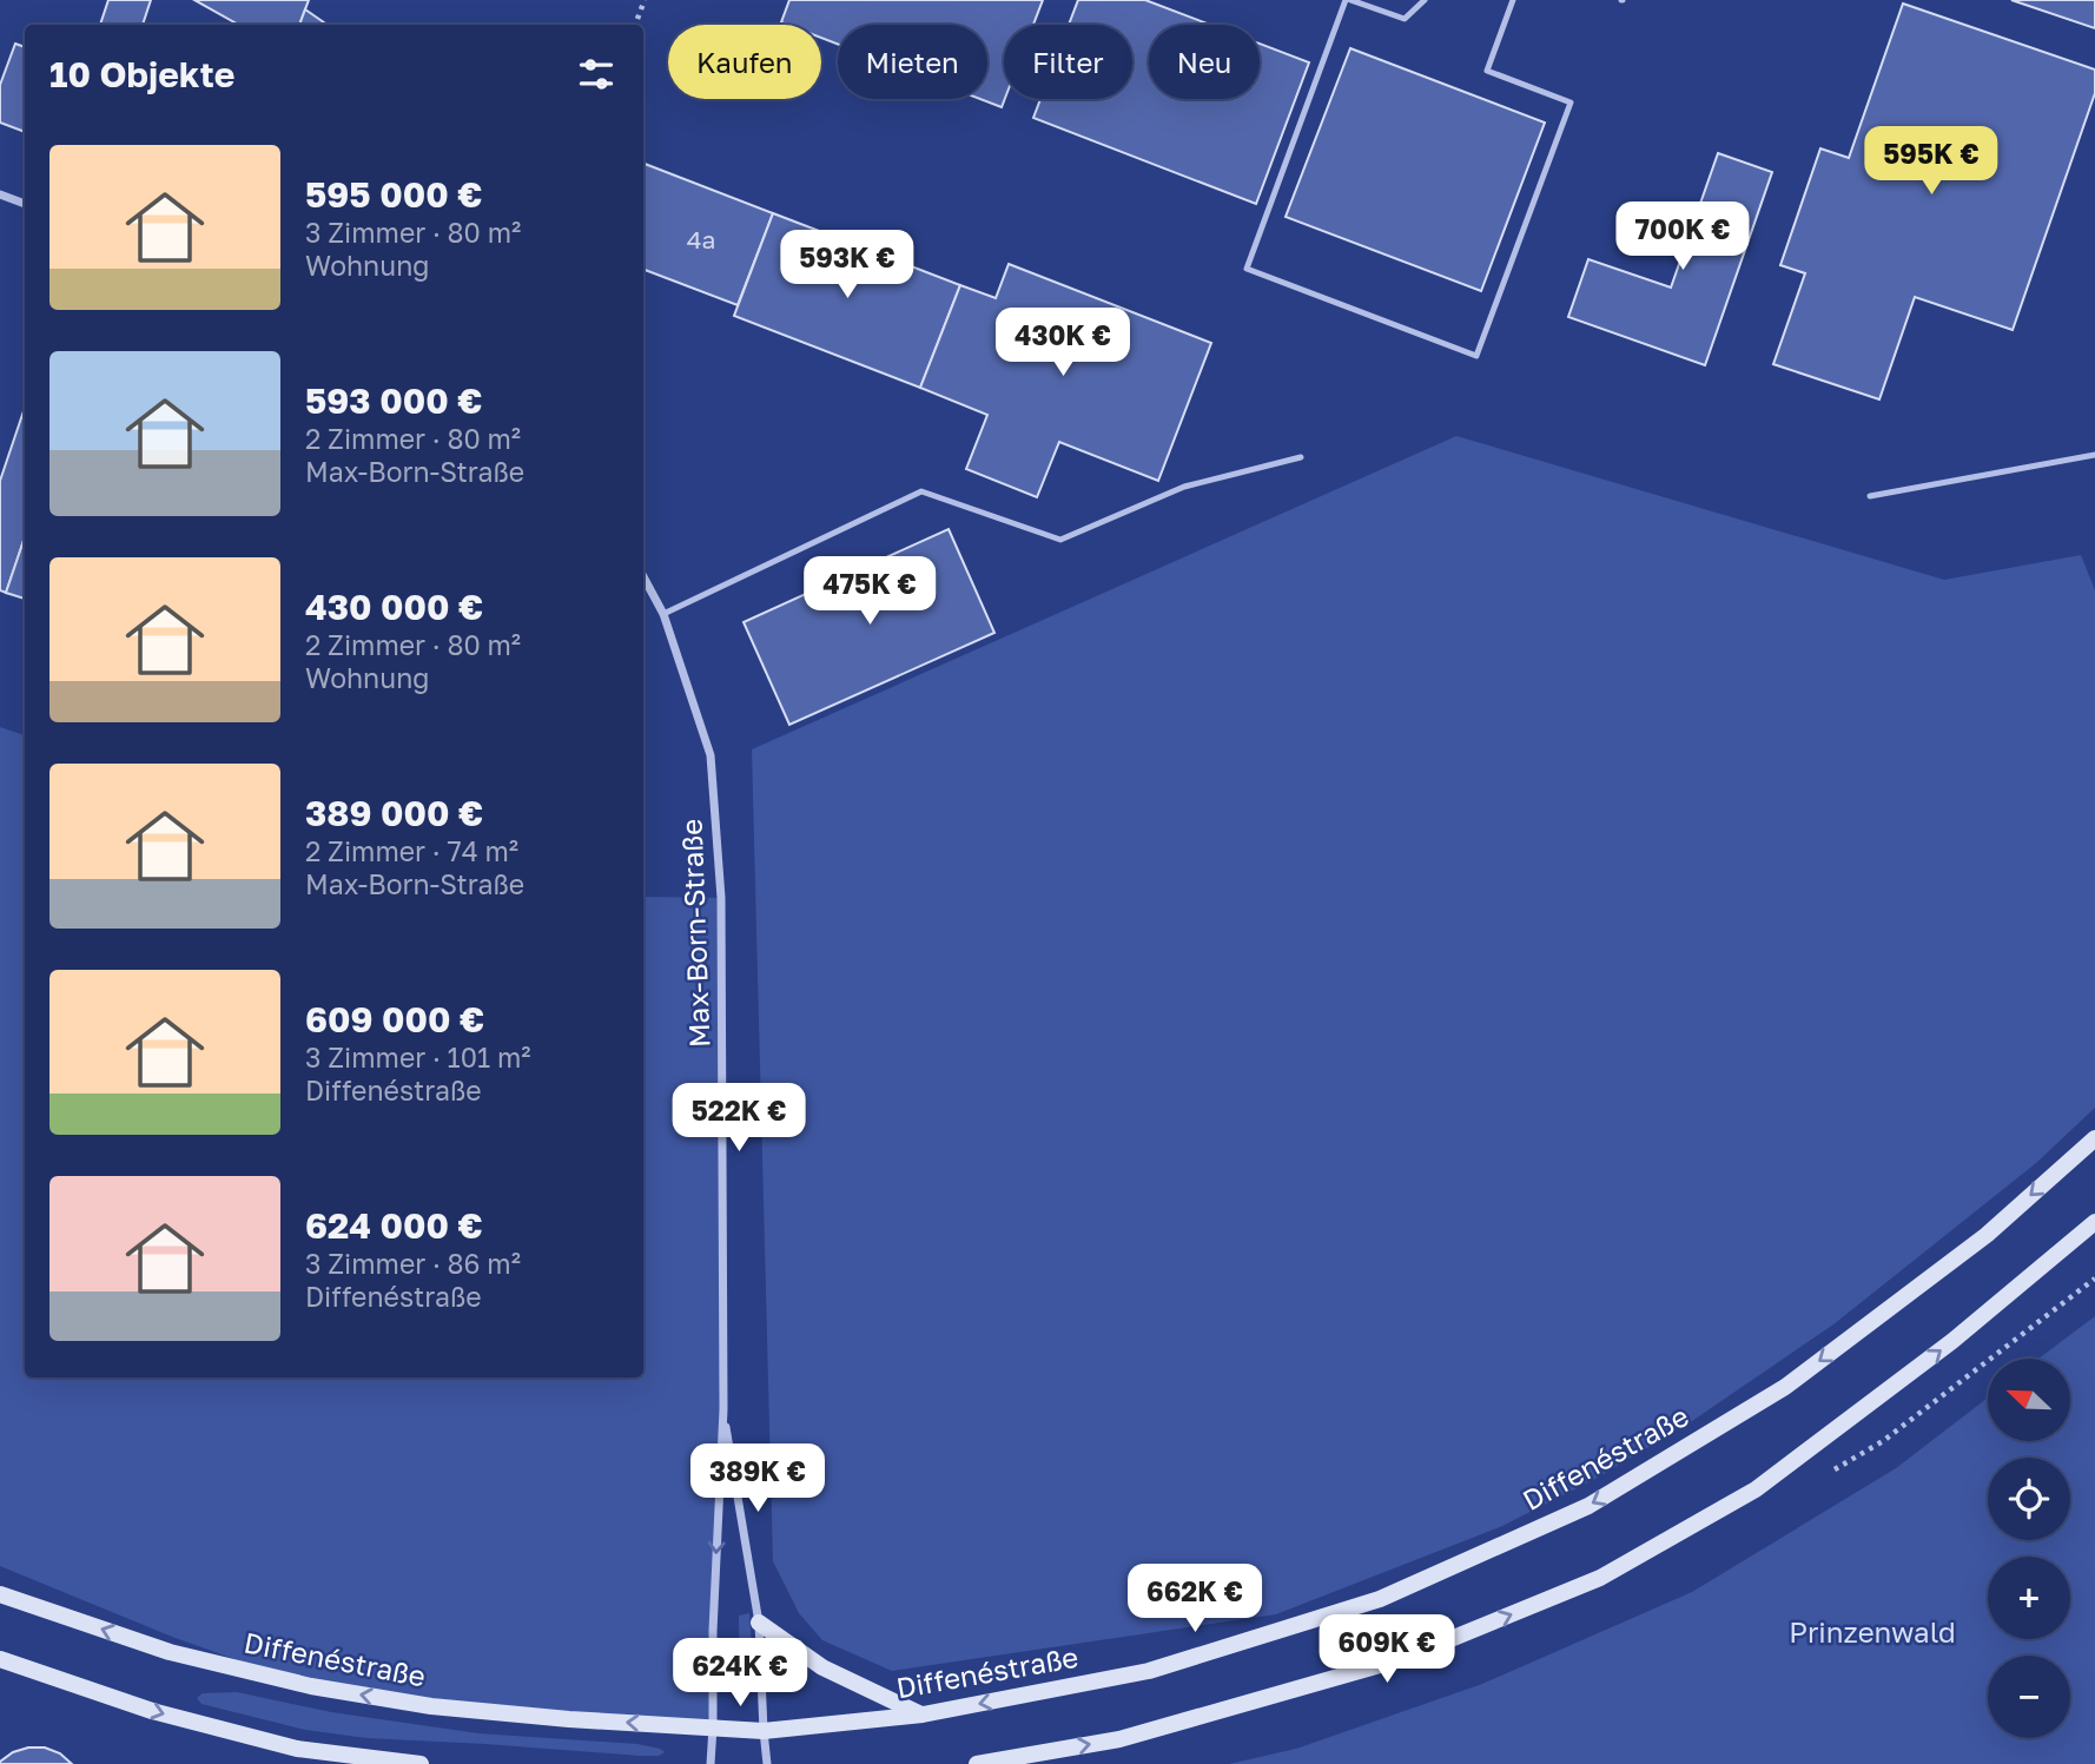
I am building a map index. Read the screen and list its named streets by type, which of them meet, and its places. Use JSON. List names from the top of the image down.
{
  "streets": {
    "main road": ["Diffenéstraße"],
    "street": ["Max-Born-Straße"]
  },
  "crossings": [
    ["Max-Born-Straße", "Diffenéstraße"]
  ],
  "parks": ["Prinzenwald"],
  "house_numbers": ["4a"],
  "north": "top left",
  "page": {
    "chip": [
      "Kaufen",
      "Mieten",
      "Filter",
      "Neu"
    ],
    "heading": "10 Objekte",
    "list": [
      {
        "name": "595 000 €",
        "note": "3 Zimmer · 80 m² · Wohnung"
      },
      {
        "name": "593 000 €",
        "note": "2 Zimmer · 80 m² · Max-Born-Straße"
      },
      {
        "name": "430 000 €",
        "note": "2 Zimmer · 80 m² · Wohnung"
      },
      {
        "name": "389 000 €",
        "note": "2 Zimmer · 74 m² · Max-Born-Straße"
      },
      {
        "name": "609 000 €",
        "note": "3 Zimmer · 101 m² · Diffenéstraße"
      },
      {
        "name": "624 000 €",
        "note": "3 Zimmer · 86 m² · Diffenéstraße"
      }
    ],
    "price": [
      "595K €",
      "700K €",
      "593K €",
      "430K €",
      "475K €",
      "522K €",
      "389K €",
      "662K €",
      "609K €",
      "624K €"
    ],
    "map_buttons": ["+", "−"]
  }
}
